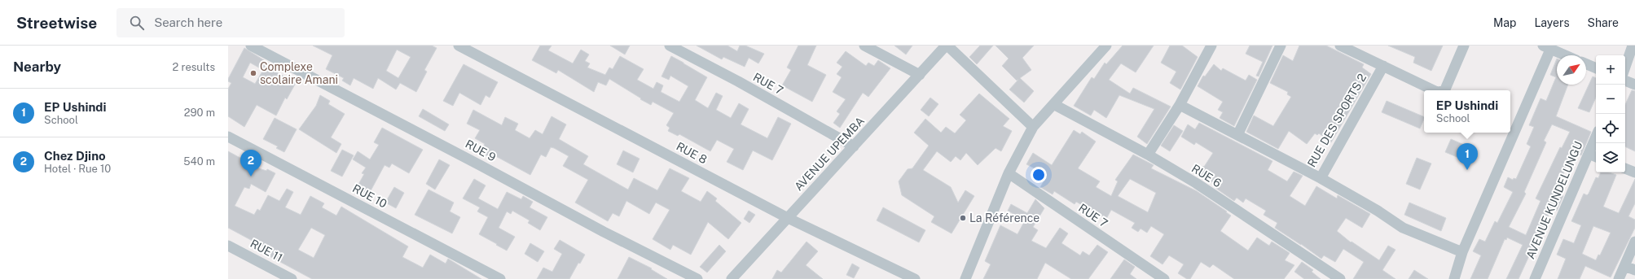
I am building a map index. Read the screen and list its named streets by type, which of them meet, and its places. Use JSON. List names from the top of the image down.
{
  "streets": {
    "street": [
      "RUE 7",
      "RUE DES SPORTS 2",
      "RUE 9",
      "RUE 8",
      "AVENUE UPEMBA",
      "RUE 6",
      "RUE 10",
      "AVENUE KUNDELUNGU",
      "RUE 11"
    ]
  },
  "crossings": [
    ["RUE 7", "AVENUE UPEMBA"],
    ["RUE 8", "AVENUE UPEMBA"]
  ],
  "places": ["Complexe scolaire Amani", "La Référence"],
  "north": "top right",
  "page": {
    "header": "Streetwise",
    "search": "Search here",
    "nav": ["Map", "Layers", "Share"],
    "heading": ["Nearby", "2 results"],
    "map_buttons": ["+", "−"],
    "list": [
      {
        "mark": "1",
        "name": "EP Ushindi",
        "note": "School",
        "value": "290 m"
      },
      {
        "mark": "2",
        "name": "Chez Djino",
        "note": "Hotel · Rue 10",
        "value": "540 m"
      }
    ],
    "popup": ["EP Ushindi", "School"],
    "pins": ["1", "2"]
  }
}
